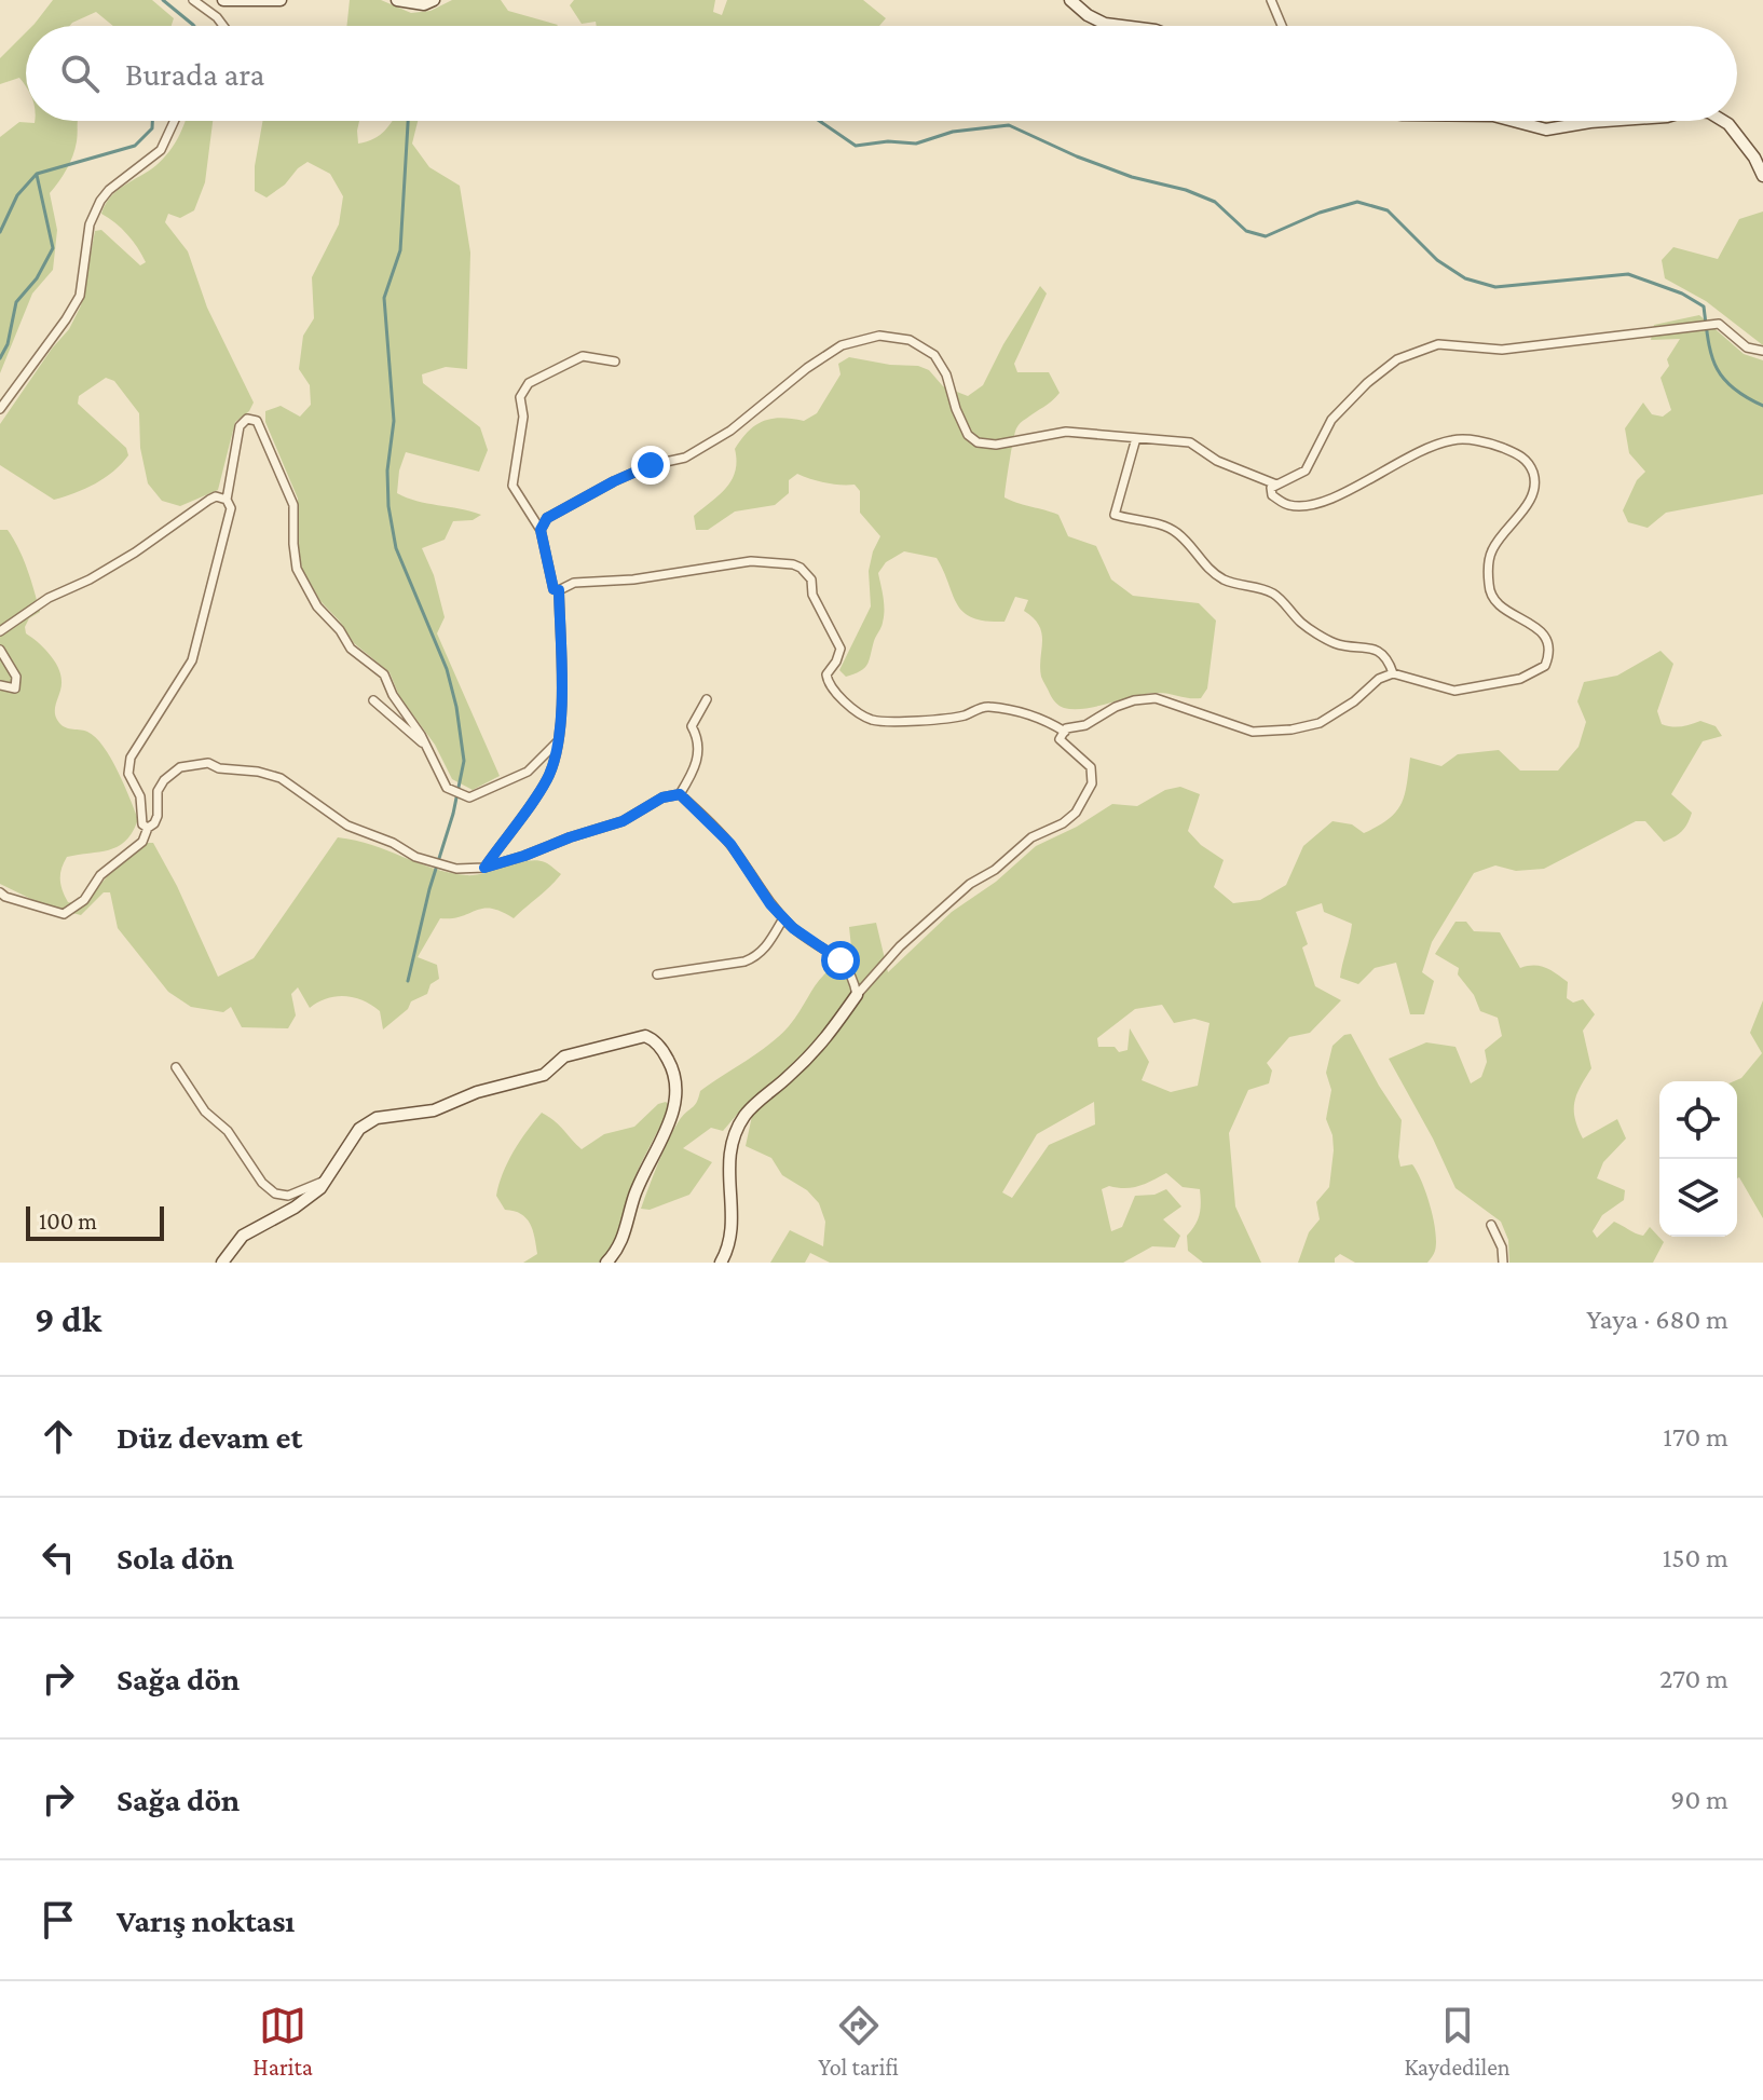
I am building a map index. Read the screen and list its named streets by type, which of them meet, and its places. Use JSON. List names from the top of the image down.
{
  "scale_bar": "100 m",
  "page": {
    "search": "Burada ara",
    "scale": "100 m",
    "heading": ["9 dk", "Yaya · 680 m"],
    "list": [
      ["Düz devam et", "170 m"],
      ["Sola dön", "150 m"],
      ["Sağa dön", "270 m"],
      ["Sağa dön", "90 m"],
      "Varış noktası"
    ],
    "nav": ["Harita", "Yol tarifi", "Kaydedilen"]
  }
}
